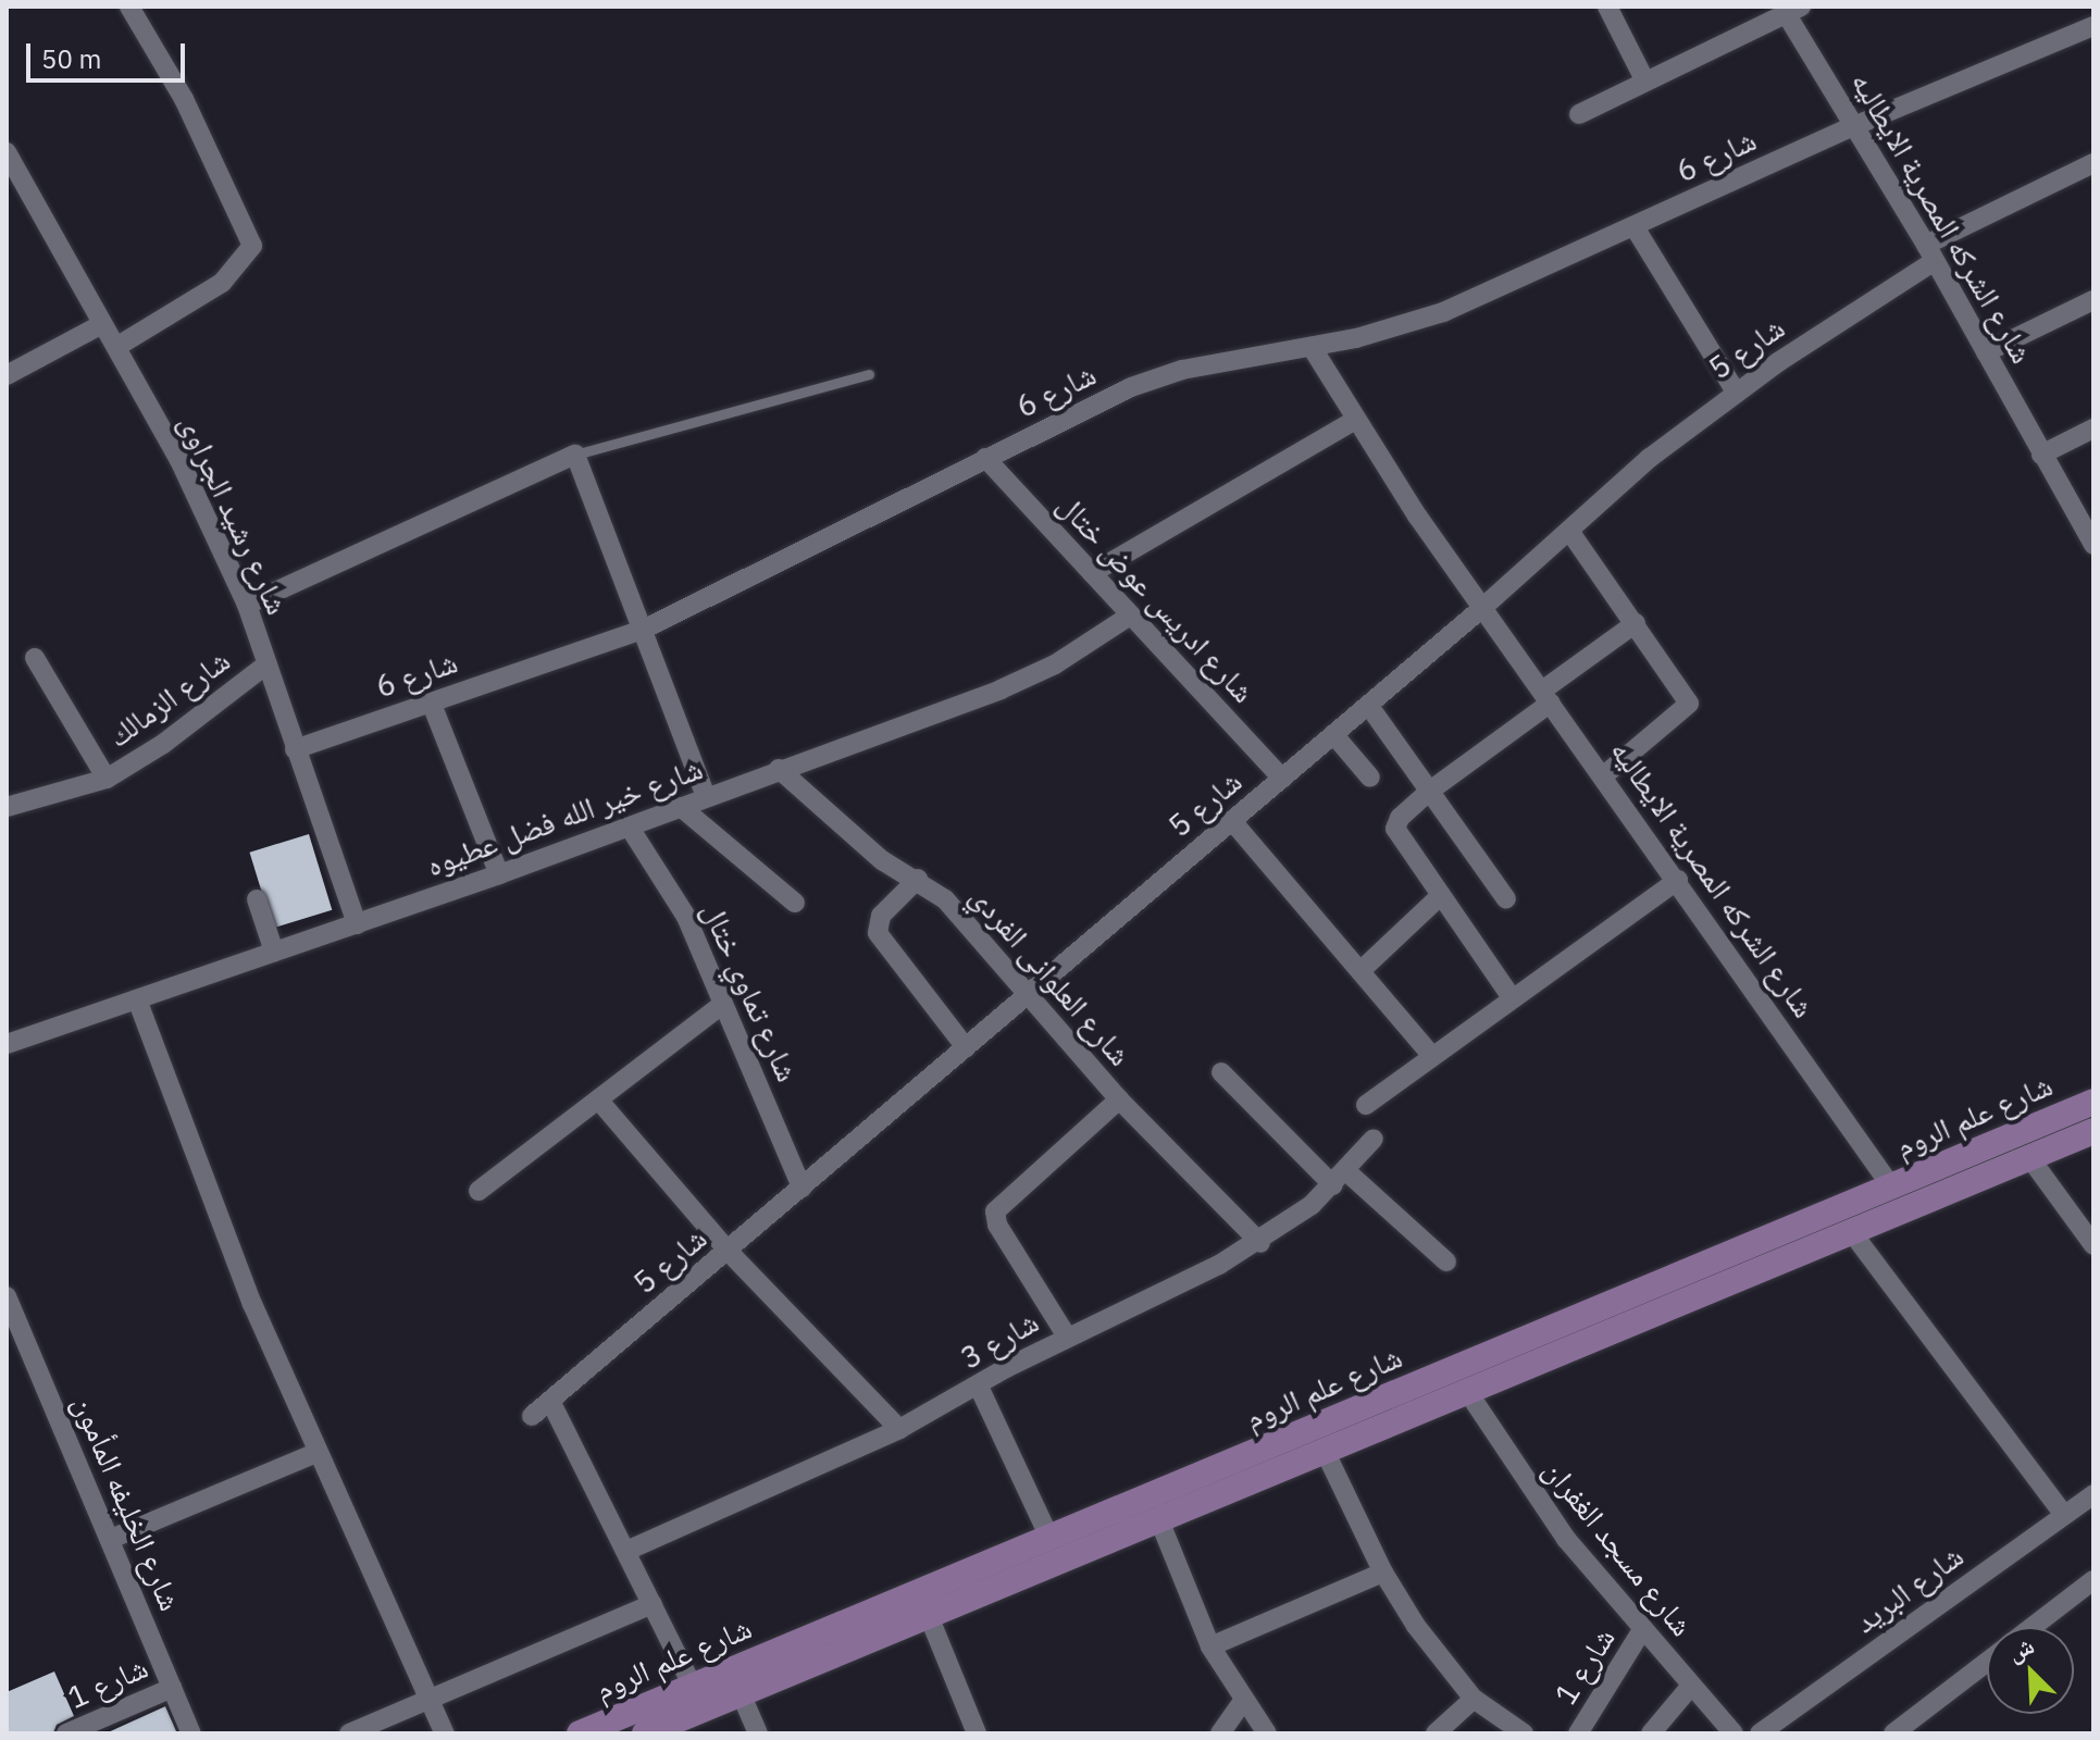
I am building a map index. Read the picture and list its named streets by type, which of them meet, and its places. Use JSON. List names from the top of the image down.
{
  "streets": {
    "street": [
      "شارع 6",
      "شارع الشركه المصرية الايطاليه",
      "شارع 5",
      "شارع رشيد الجراوى",
      "شارع ادريس عوض ختال",
      "شارع الزمالك",
      "شارع خير الله فضل عطيوه",
      "شارع العلوانى الفردي",
      "شارع تماوي ختال",
      "شارع علم الروم",
      "شارع 3",
      "شارع الخليفه المأمون",
      "شارع مسجد الغفران",
      "شارع البريد",
      "شارع 1"
    ]
  },
  "crossings": [
    ["شارع 6", "شارع الشركه المصرية الايطاليه"],
    ["شارع 6", "شارع رشيد الجراوى"],
    ["شارع 6", "شارع ادريس عوض ختال"],
    ["شارع الشركه المصرية الايطاليه", "شارع 5"],
    ["شارع الشركه المصرية الايطاليه", "شارع علم الروم"],
    ["شارع 5", "شارع ادريس عوض ختال"],
    ["شارع 5", "شارع العلوانى الفردي"],
    ["شارع 5", "شارع تماوي ختال"],
    ["شارع رشيد الجراوى", "شارع الزمالك"],
    ["شارع رشيد الجراوى", "شارع خير الله فضل عطيوه"],
    ["شارع ادريس عوض ختال", "شارع خير الله فضل عطيوه"],
    ["شارع خير الله فضل عطيوه", "شارع العلوانى الفردي"],
    ["شارع خير الله فضل عطيوه", "شارع تماوي ختال"],
    ["شارع العلوانى الفردي", "شارع 3"],
    ["شارع علم الروم", "شارع مسجد الغفران"],
    ["شارع الخليفه المأمون", "شارع 1"],
    ["شارع مسجد الغفران", "شارع 1"]
  ],
  "scale_bar": "50 m",
  "north": "top left"
}
